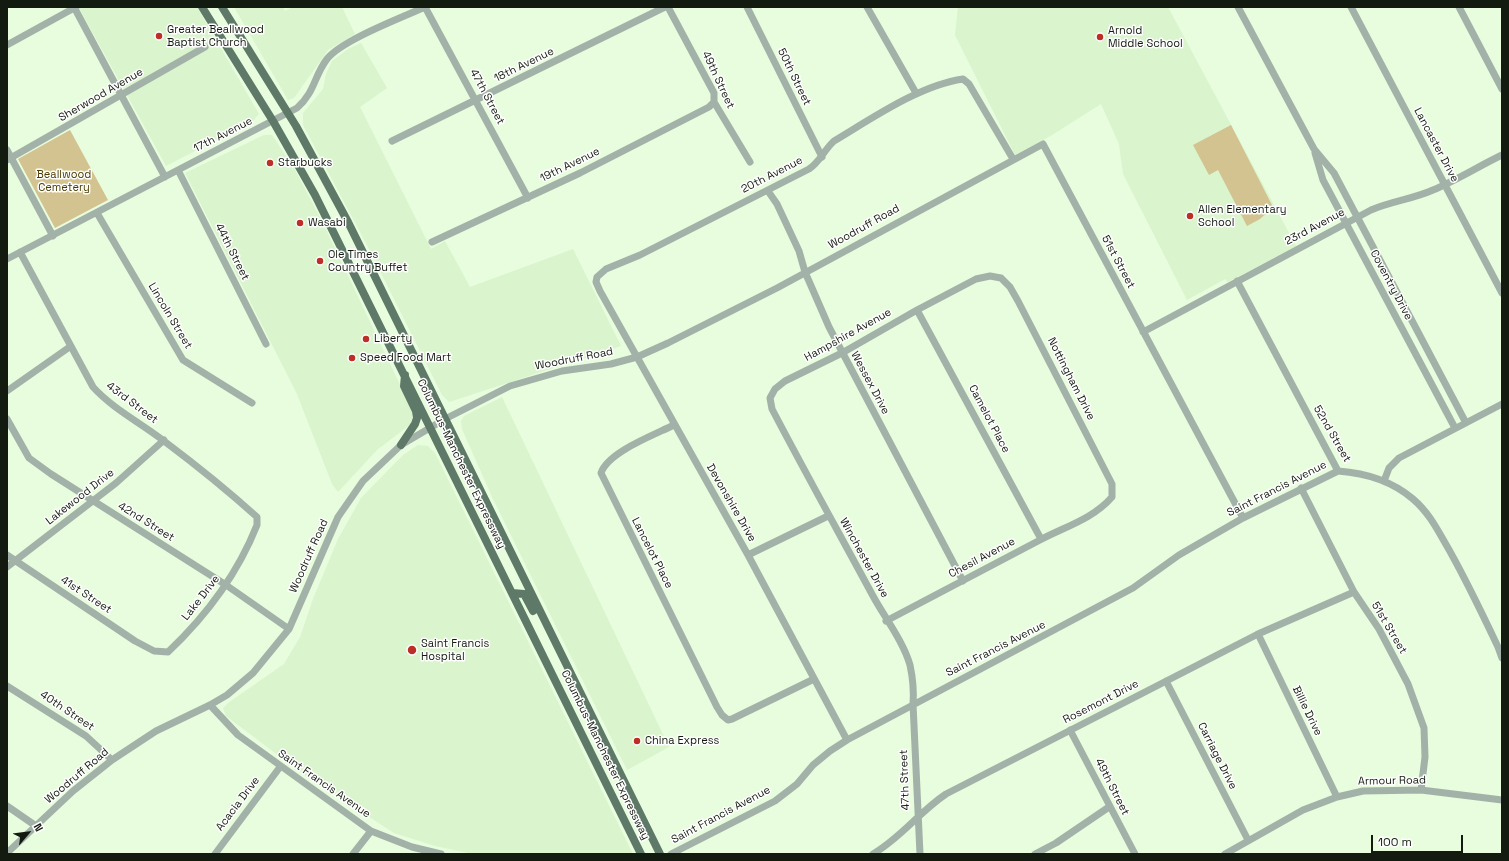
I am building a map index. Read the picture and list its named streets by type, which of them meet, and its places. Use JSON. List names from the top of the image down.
{
  "streets": {
    "main road": ["Columbus-Manchester Expressway"],
    "street": [
      "18th Avenue",
      "50th Street",
      "49th Street",
      "Sherwood Avenue",
      "47th Street",
      "17th Avenue",
      "Lancaster Drive",
      "19th Avenue",
      "20th Avenue",
      "Woodruff Road",
      "23rd Avenue",
      "44th Street",
      "51st Street",
      "Coventry Drive",
      "Lincoln Street",
      "Hampshire Avenue",
      "Nottingham Drive",
      "Wessex Drive",
      "43rd Street",
      "Camelot Place",
      "52nd Street",
      "Saint Francis Avenue",
      "Lakewood Drive",
      "Devonshire Drive",
      "42nd Street",
      "Lancelot Place",
      "Winchester Drive",
      "Chesil Avenue",
      "41st Street",
      "Lake Drive",
      "Rosemont Drive",
      "40th Street",
      "Billie Drive",
      "Carriage Drive",
      "Armour Road",
      "Acacia Drive"
    ]
  },
  "crossings": [
    ["18th Avenue", "49th Street"],
    ["18th Avenue", "47th Street"],
    ["50th Street", "20th Avenue"],
    ["49th Street", "19th Avenue"],
    ["49th Street", "Rosemont Drive"],
    ["47th Street", "17th Avenue"],
    ["47th Street", "19th Avenue"],
    ["47th Street", "Saint Francis Avenue"],
    ["47th Street", "Winchester Drive"],
    ["47th Street", "Rosemont Drive"],
    ["17th Avenue", "44th Street"],
    ["17th Avenue", "Lincoln Street"],
    ["17th Avenue", "43rd Street"],
    ["17th Avenue", "Columbus-Manchester Expressway"],
    ["Lancaster Drive", "23rd Avenue"],
    ["20th Avenue", "Woodruff Road"],
    ["20th Avenue", "51st Street"],
    ["20th Avenue", "Wessex Drive"],
    ["20th Avenue", "Devonshire Drive"],
    ["Woodruff Road", "51st Street"],
    ["Woodruff Road", "Wessex Drive"],
    ["Woodruff Road", "Columbus-Manchester Expressway"],
    ["Woodruff Road", "Saint Francis Avenue"],
    ["Woodruff Road", "Devonshire Drive"],
    ["Woodruff Road", "42nd Street"],
    ["Woodruff Road", "40th Street"],
    ["23rd Avenue", "51st Street"],
    ["23rd Avenue", "Coventry Drive"],
    ["23rd Avenue", "52nd Street"],
    ["51st Street", "Saint Francis Avenue"],
    ["51st Street", "Rosemont Drive"],
    ["51st Street", "Armour Road"],
    ["Hampshire Avenue", "Nottingham Drive"],
    ["Hampshire Avenue", "Wessex Drive"],
    ["Hampshire Avenue", "Camelot Place"],
    ["Hampshire Avenue", "Winchester Drive"],
    ["Nottingham Drive", "Chesil Avenue"],
    ["Wessex Drive", "Chesil Avenue"],
    ["43rd Street", "Lakewood Drive"],
    ["43rd Street", "Lake Drive"],
    ["Camelot Place", "Chesil Avenue"],
    ["52nd Street", "Saint Francis Avenue"],
    ["Saint Francis Avenue", "Devonshire Drive"],
    ["Saint Francis Avenue", "Winchester Drive"],
    ["Saint Francis Avenue", "Acacia Drive"],
    ["Lakewood Drive", "42nd Street"],
    ["Lakewood Drive", "41st Street"],
    ["Devonshire Drive", "Lancelot Place"],
    ["42nd Street", "Lake Drive"],
    ["Winchester Drive", "Chesil Avenue"],
    ["41st Street", "Lake Drive"],
    ["Rosemont Drive", "Billie Drive"],
    ["Rosemont Drive", "Carriage Drive"],
    ["Billie Drive", "Armour Road"],
    ["Carriage Drive", "Armour Road"]
  ],
  "parks": ["Beallwood Cemetery"],
  "places": [
    "Greater Beallwood Baptist Church",
    "Arnold Middle School",
    "Starbucks",
    "Allen Elementary School",
    "Wasabi",
    "Ole Times Country Buffet",
    "Liberty",
    "Speed Food Mart",
    "Saint Francis Hospital",
    "China Express"
  ],
  "scale_bar": "100 m",
  "north": "top right"
}
